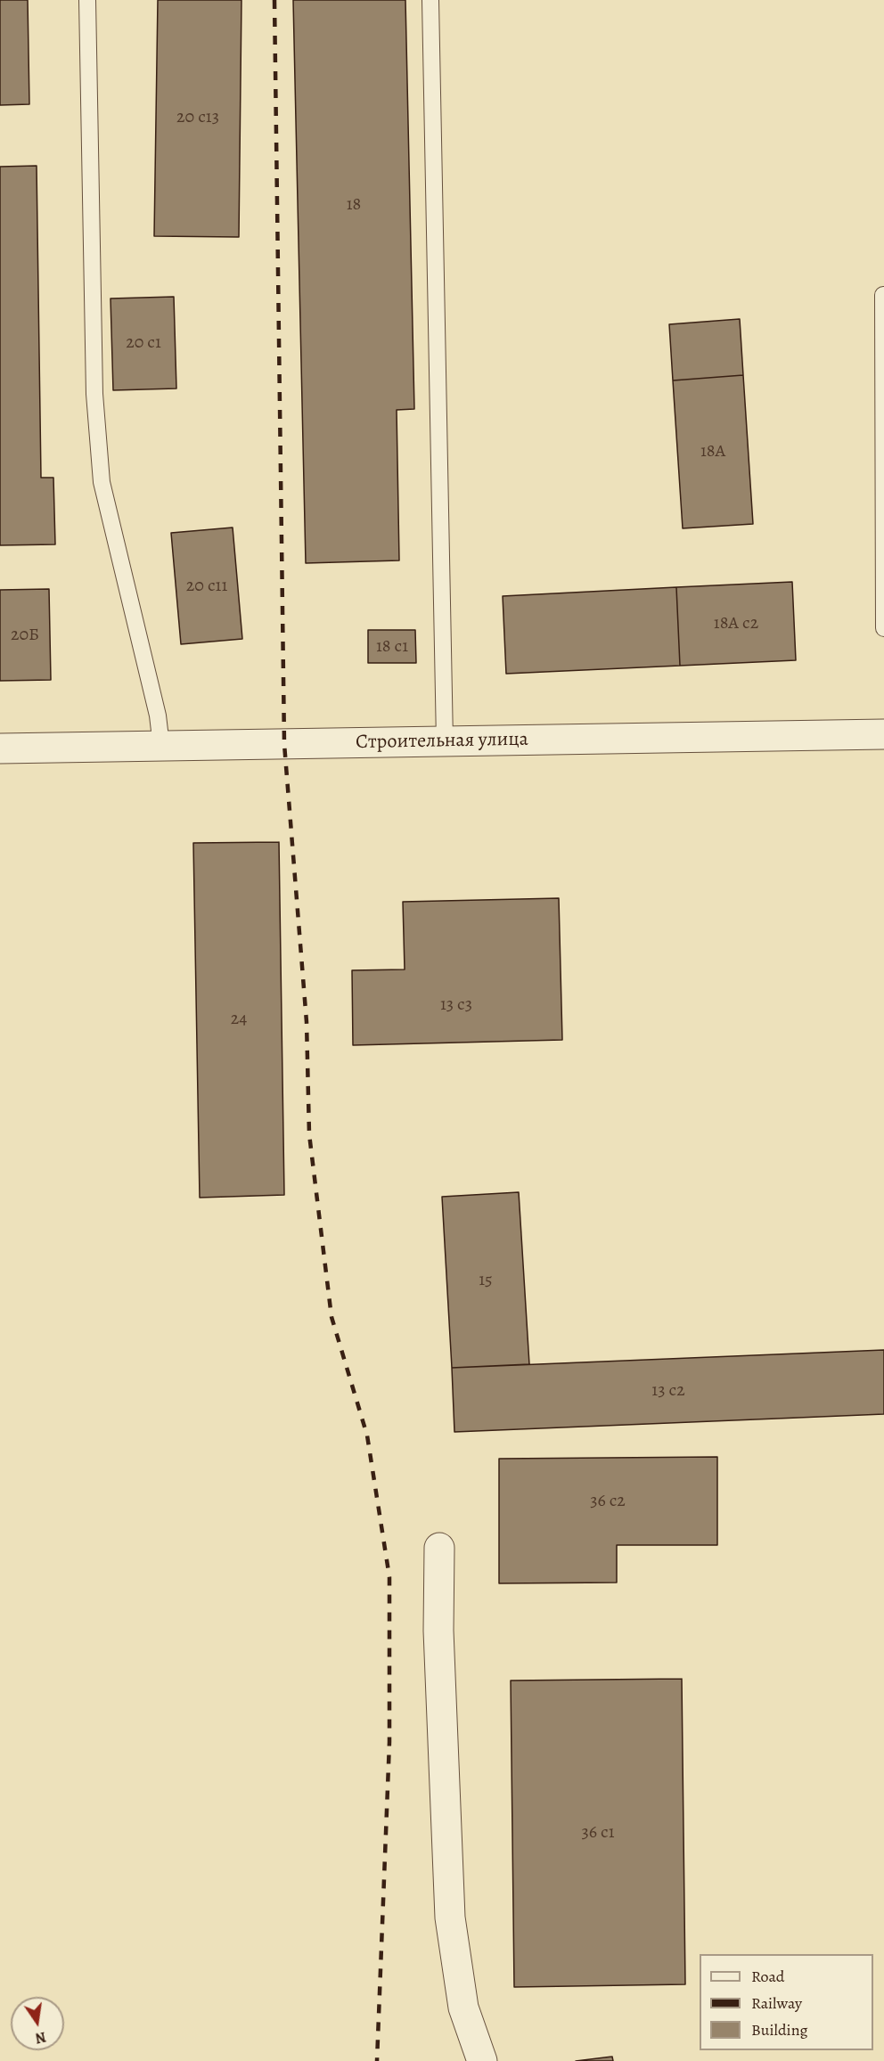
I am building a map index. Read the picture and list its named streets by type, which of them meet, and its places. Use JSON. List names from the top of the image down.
{
  "streets": {
    "street": ["Строительная улица"]
  },
  "house_numbers": [
    "20 с13",
    "18",
    "20 с1",
    "18А",
    "20 с11",
    "18А с2",
    "20Б",
    "18 с1",
    "13 с3",
    "24",
    "15",
    "13 с2",
    "36 с2",
    "36 с1"
  ],
  "legend": ["Road", "Railway", "Building"],
  "north": "bottom"
}
